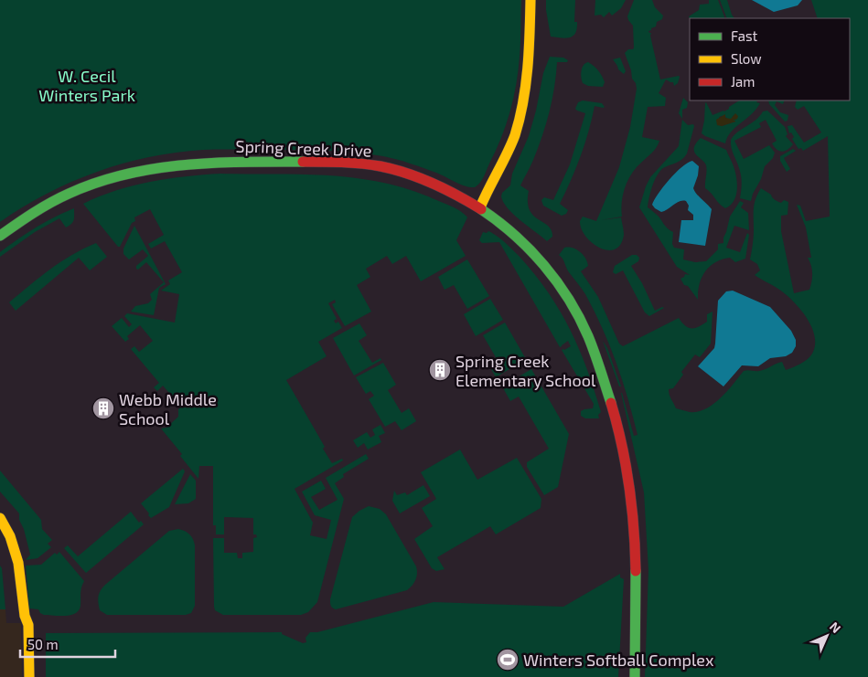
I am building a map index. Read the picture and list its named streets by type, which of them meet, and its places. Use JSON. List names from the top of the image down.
{
  "streets": {
    "street": ["Spring Creek Drive"]
  },
  "parks": ["W. Cecil Winters Park"],
  "places": {
    "building": ["Spring Creek Elementary School", "Webb Middle School"],
    "sports": ["Winters Softball Complex"]
  },
  "legend": ["Fast", "Slow", "Jam"],
  "scale_bar": "50 m",
  "north": "top right"
}
